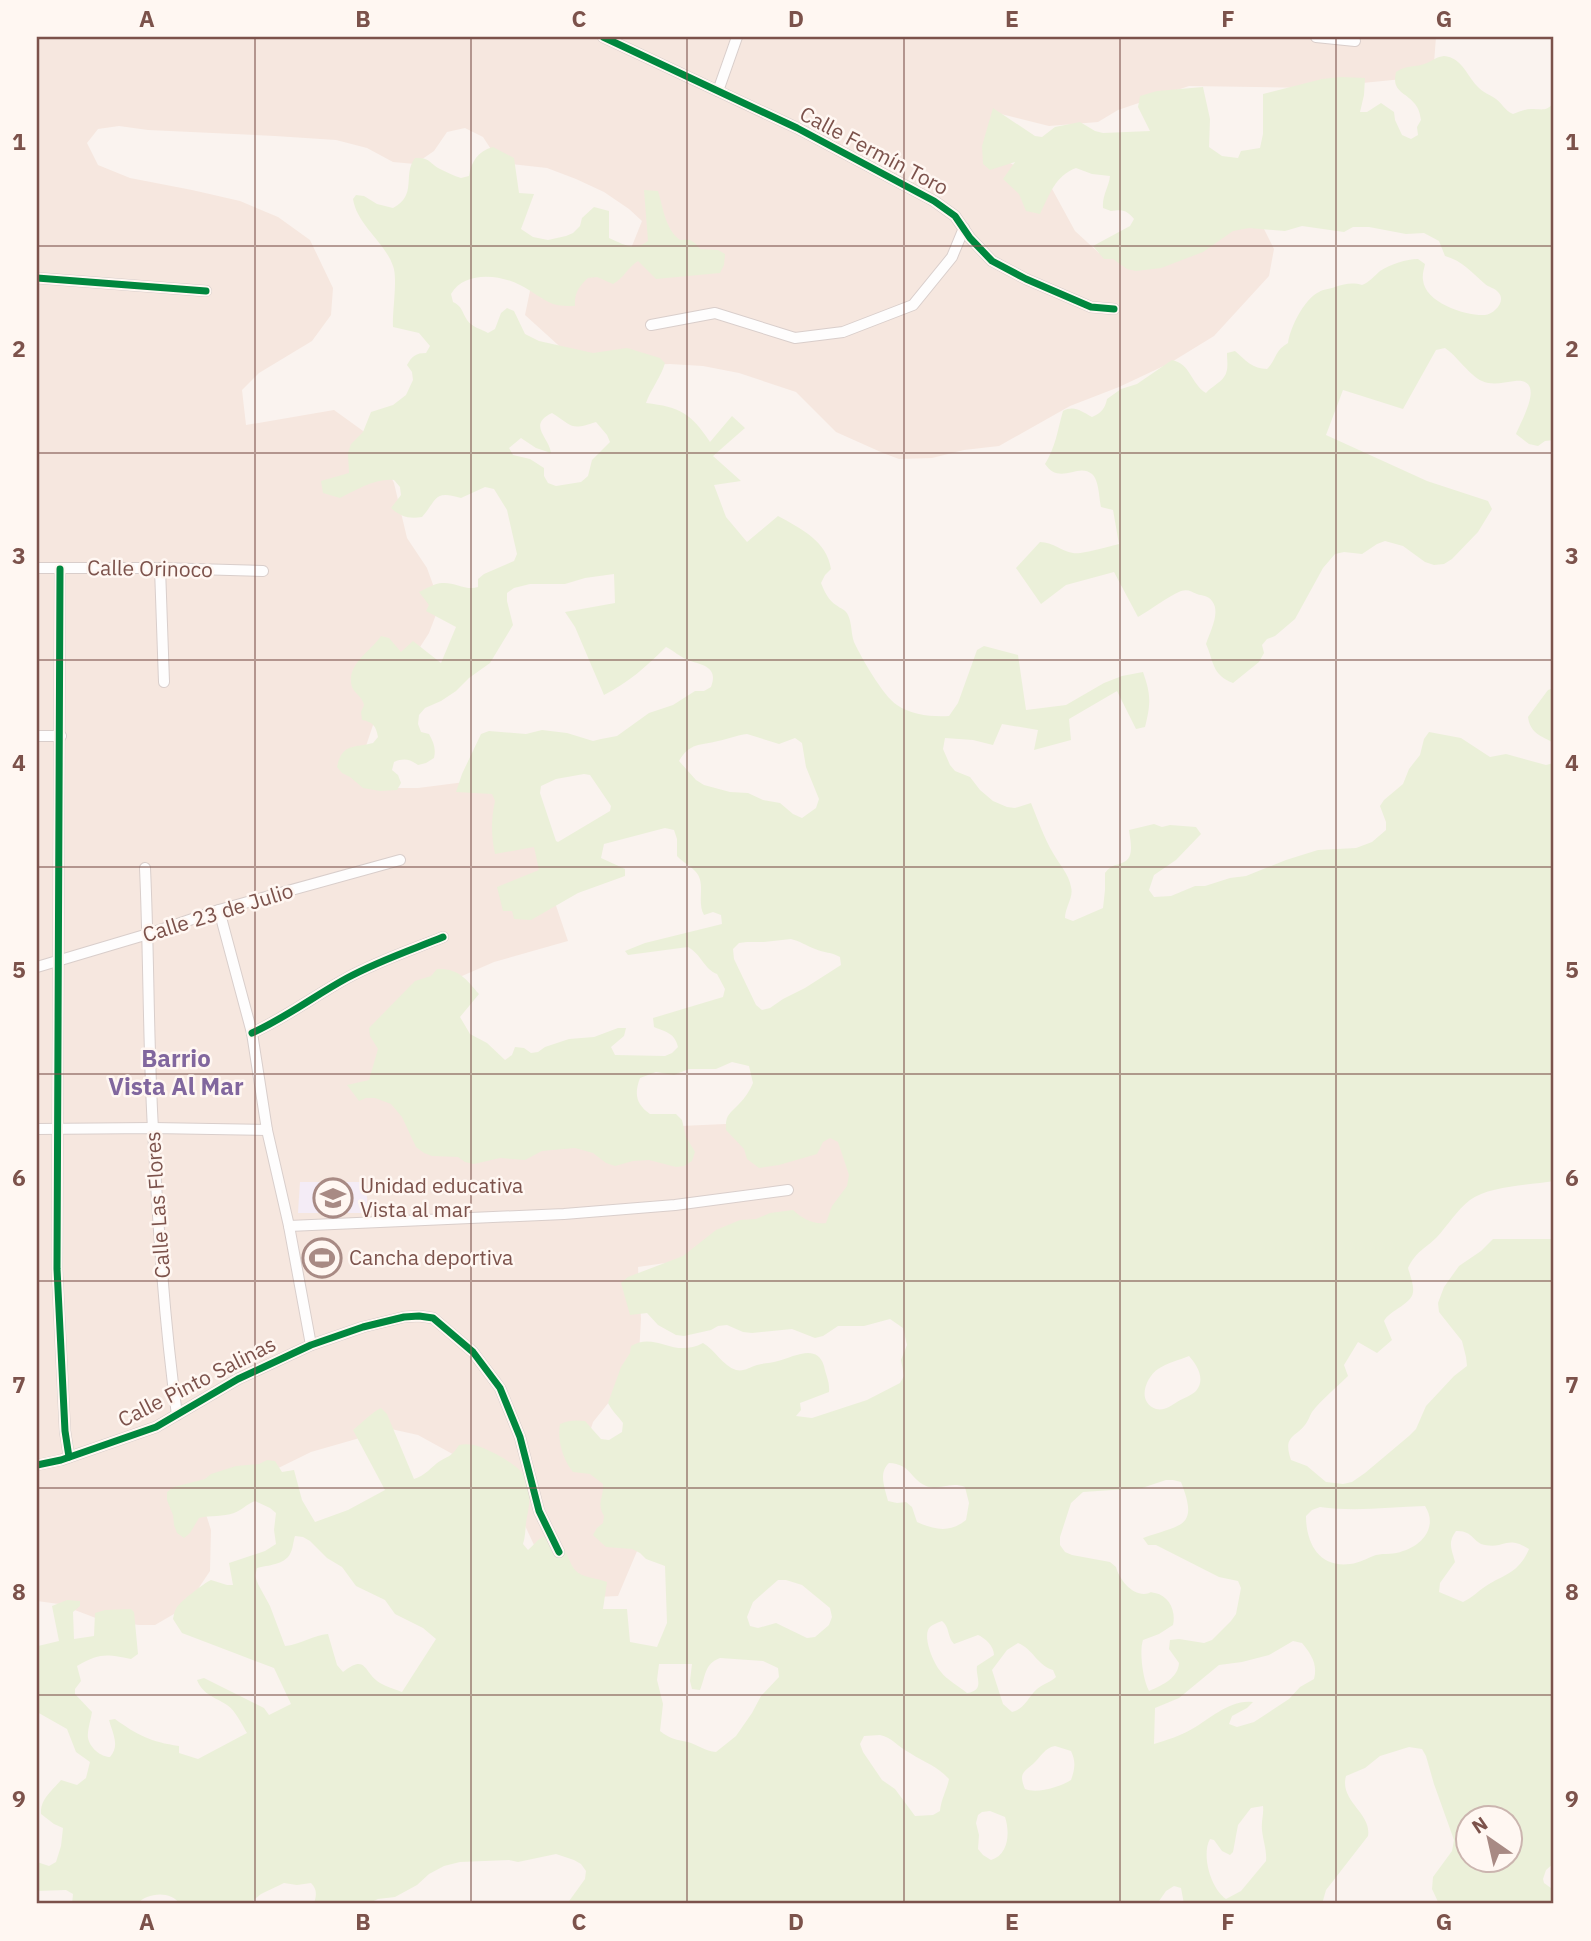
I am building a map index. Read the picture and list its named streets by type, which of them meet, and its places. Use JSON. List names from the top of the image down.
{
  "streets": {
    "street": [
      "Calle Fermín Toro",
      "Calle Orinoco",
      "Calle 23 de Julio",
      "Calle Las Flores",
      "Calle Pinto Salinas"
    ]
  },
  "crossings": [
    ["Calle 23 de Julio", "Calle Las Flores"],
    ["Calle Las Flores", "Calle Pinto Salinas"]
  ],
  "districts": ["Barrio Vista Al Mar"],
  "places": {
    "school or university": ["Unidad educativa Vista al mar"],
    "sports": ["Cancha deportiva"]
  },
  "north": "top left",
  "grid": {
    "columns": [
      "A",
      "B",
      "C",
      "D",
      "E",
      "F",
      "G"
    ],
    "rows": [
      "1",
      "2",
      "3",
      "4",
      "5",
      "6",
      "7",
      "8",
      "9"
    ]
  }
}
